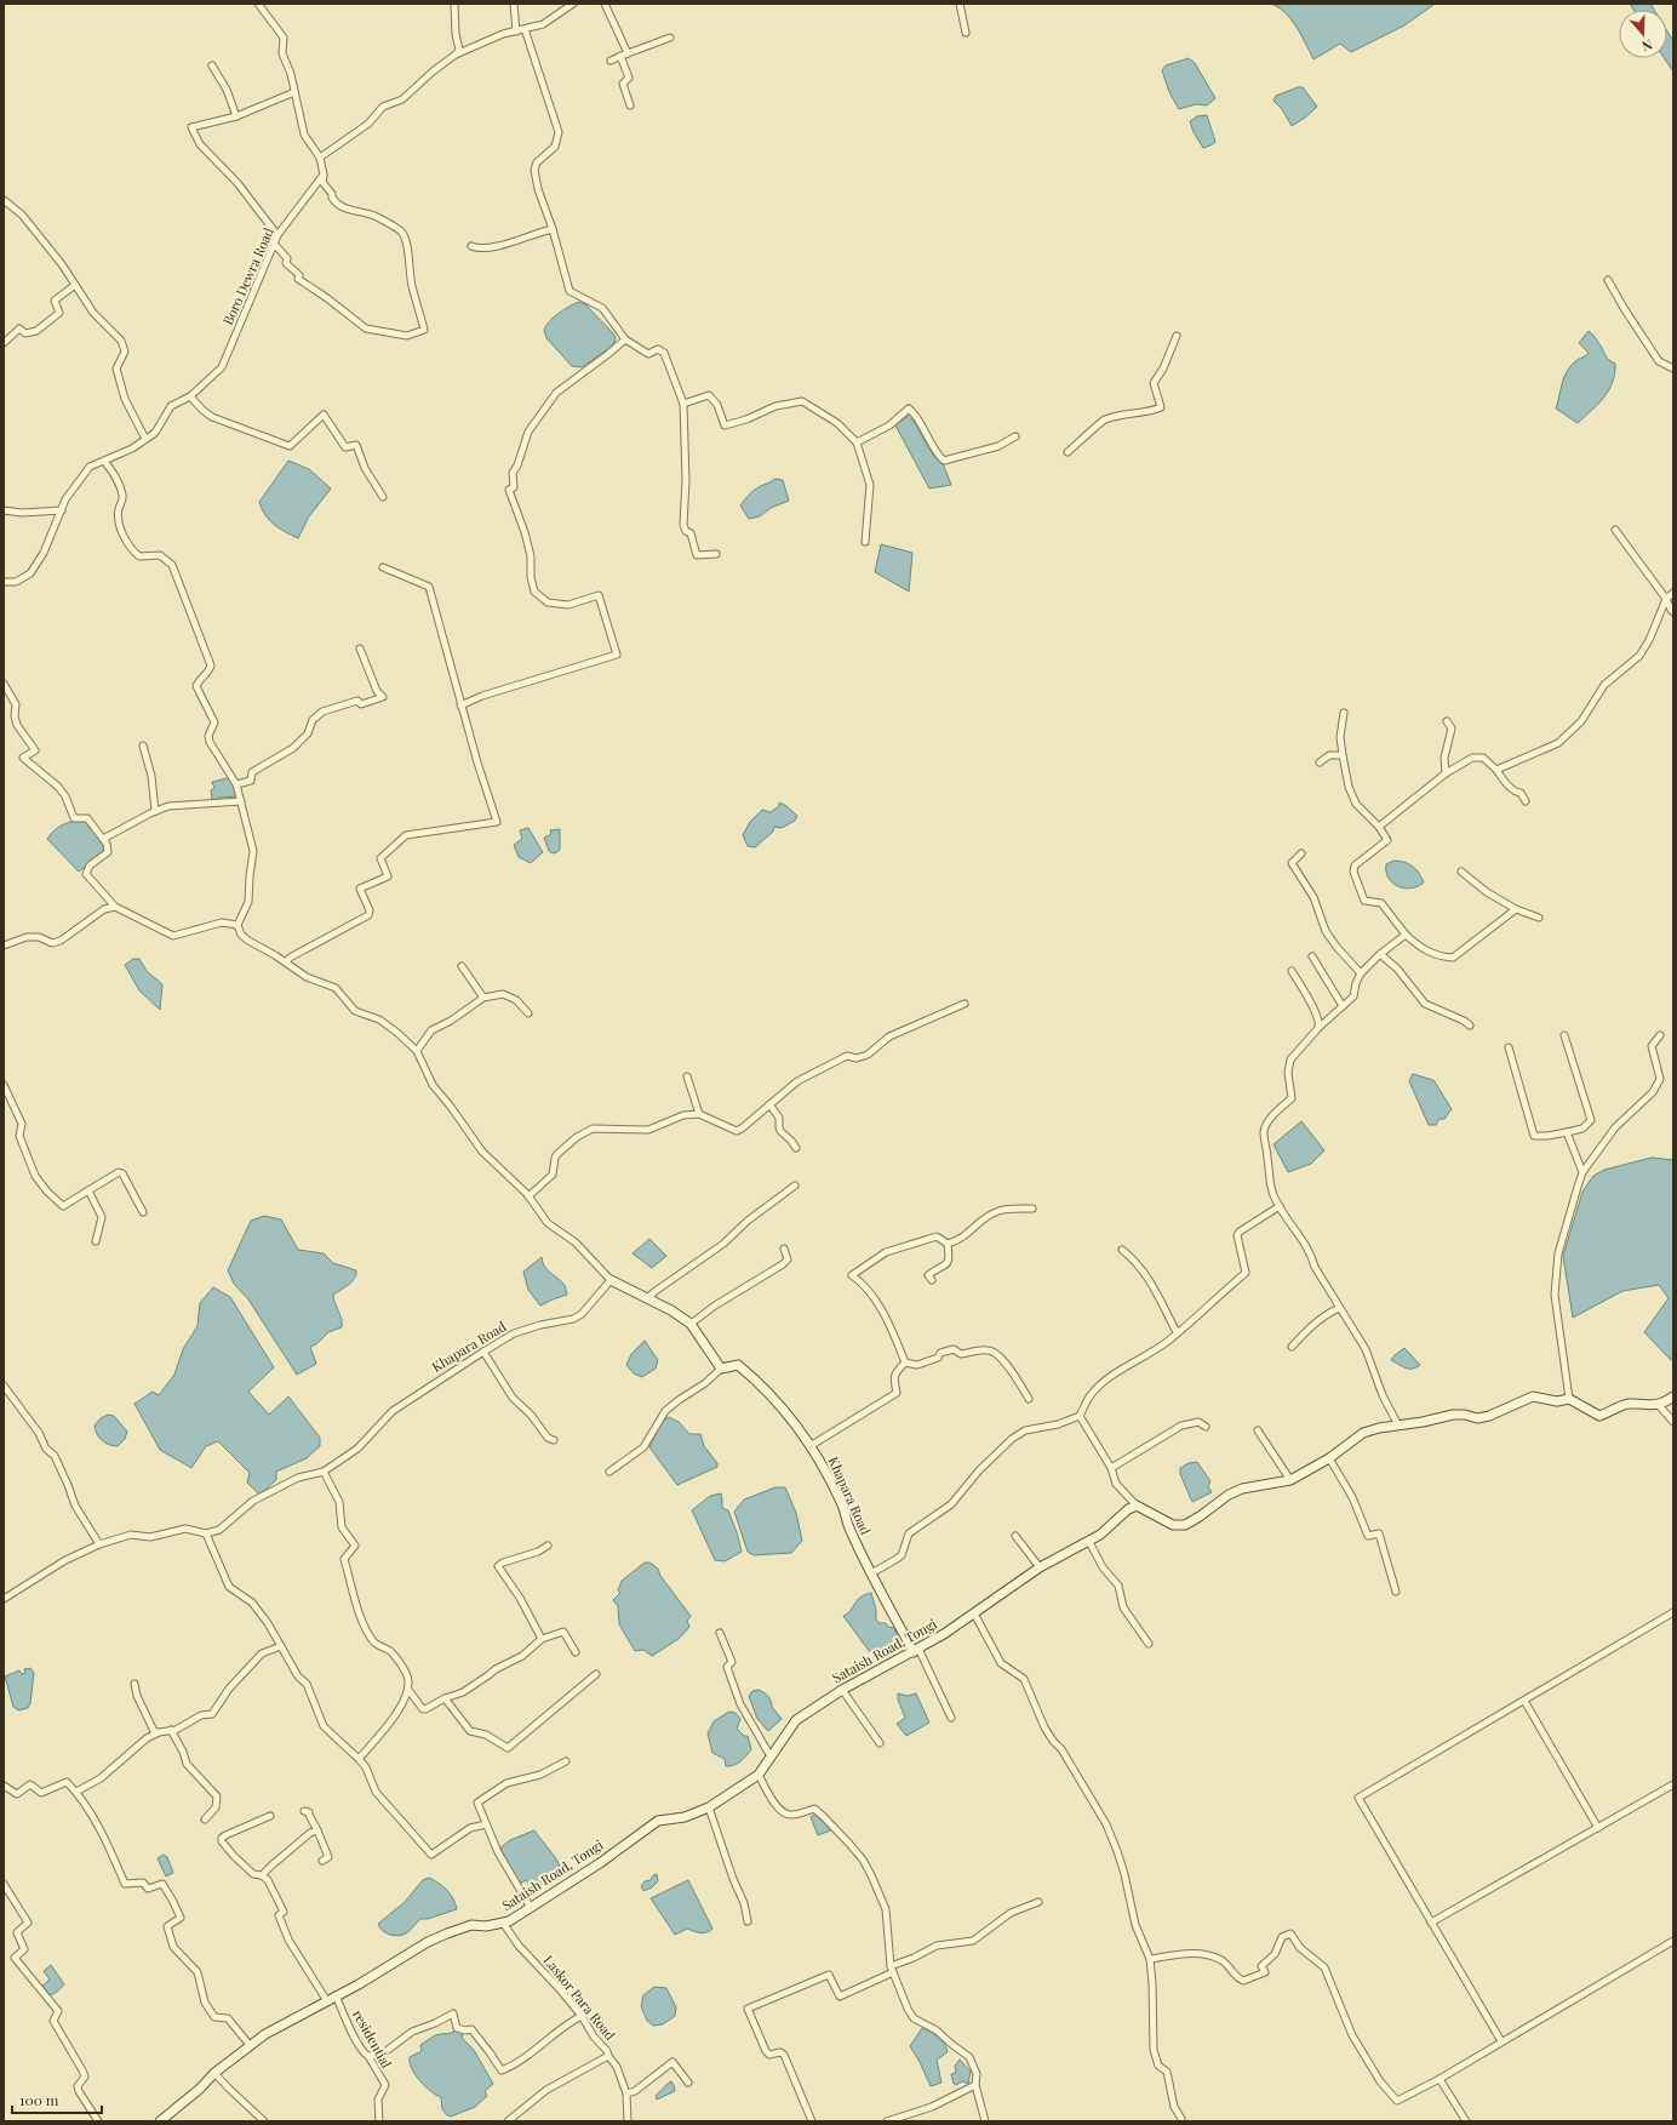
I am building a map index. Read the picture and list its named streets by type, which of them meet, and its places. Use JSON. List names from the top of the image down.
{
  "streets": {
    "street": [
      "Boro Dewra Road",
      "Khapara Road",
      "Sataish Road, Tongi",
      "Laskor Para Road",
      "residential"
    ]
  },
  "crossings": [
    ["Khapara Road", "Sataish Road, Tongi"],
    ["Sataish Road, Tongi", "Laskor Para Road"],
    ["Sataish Road, Tongi", "residential"]
  ],
  "scale_bar": "100 m",
  "north": "bottom"
}
